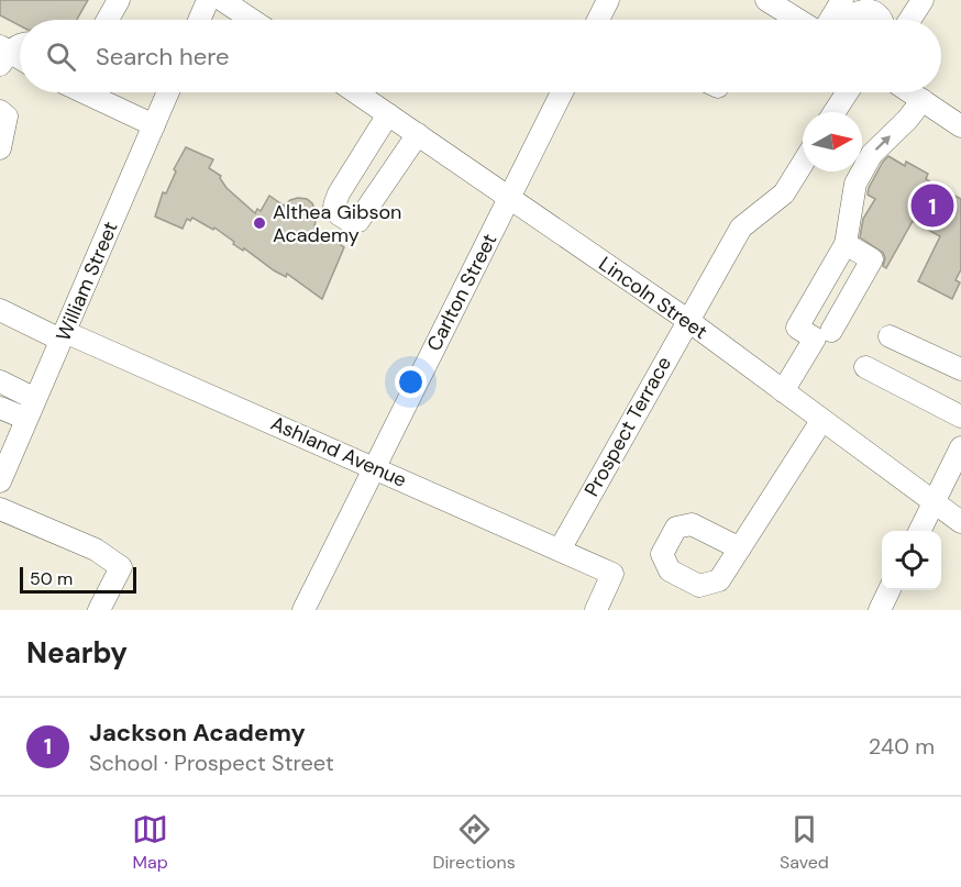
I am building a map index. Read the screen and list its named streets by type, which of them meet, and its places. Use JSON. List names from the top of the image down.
{
  "streets": {
    "street": [
      "William Street",
      "Carlton Street",
      "Lincoln Street",
      "Prospect Terrace",
      "Ashland Avenue"
    ]
  },
  "crossings": [
    ["William Street", "Ashland Avenue"],
    ["Carlton Street", "Lincoln Street"],
    ["Carlton Street", "Ashland Avenue"],
    ["Lincoln Street", "Prospect Terrace"],
    ["Prospect Terrace", "Ashland Avenue"]
  ],
  "places": ["Althea Gibson Academy"],
  "scale_bar": "50 m",
  "north": "right",
  "page": {
    "search": "Search here",
    "pins": "1",
    "scale": "50 m",
    "heading": "Nearby",
    "list": [
      {
        "mark": "1",
        "name": "Jackson Academy",
        "note": "School · Prospect Street",
        "value": "240 m"
      }
    ],
    "nav": ["Map", "Directions", "Saved"]
  }
}
